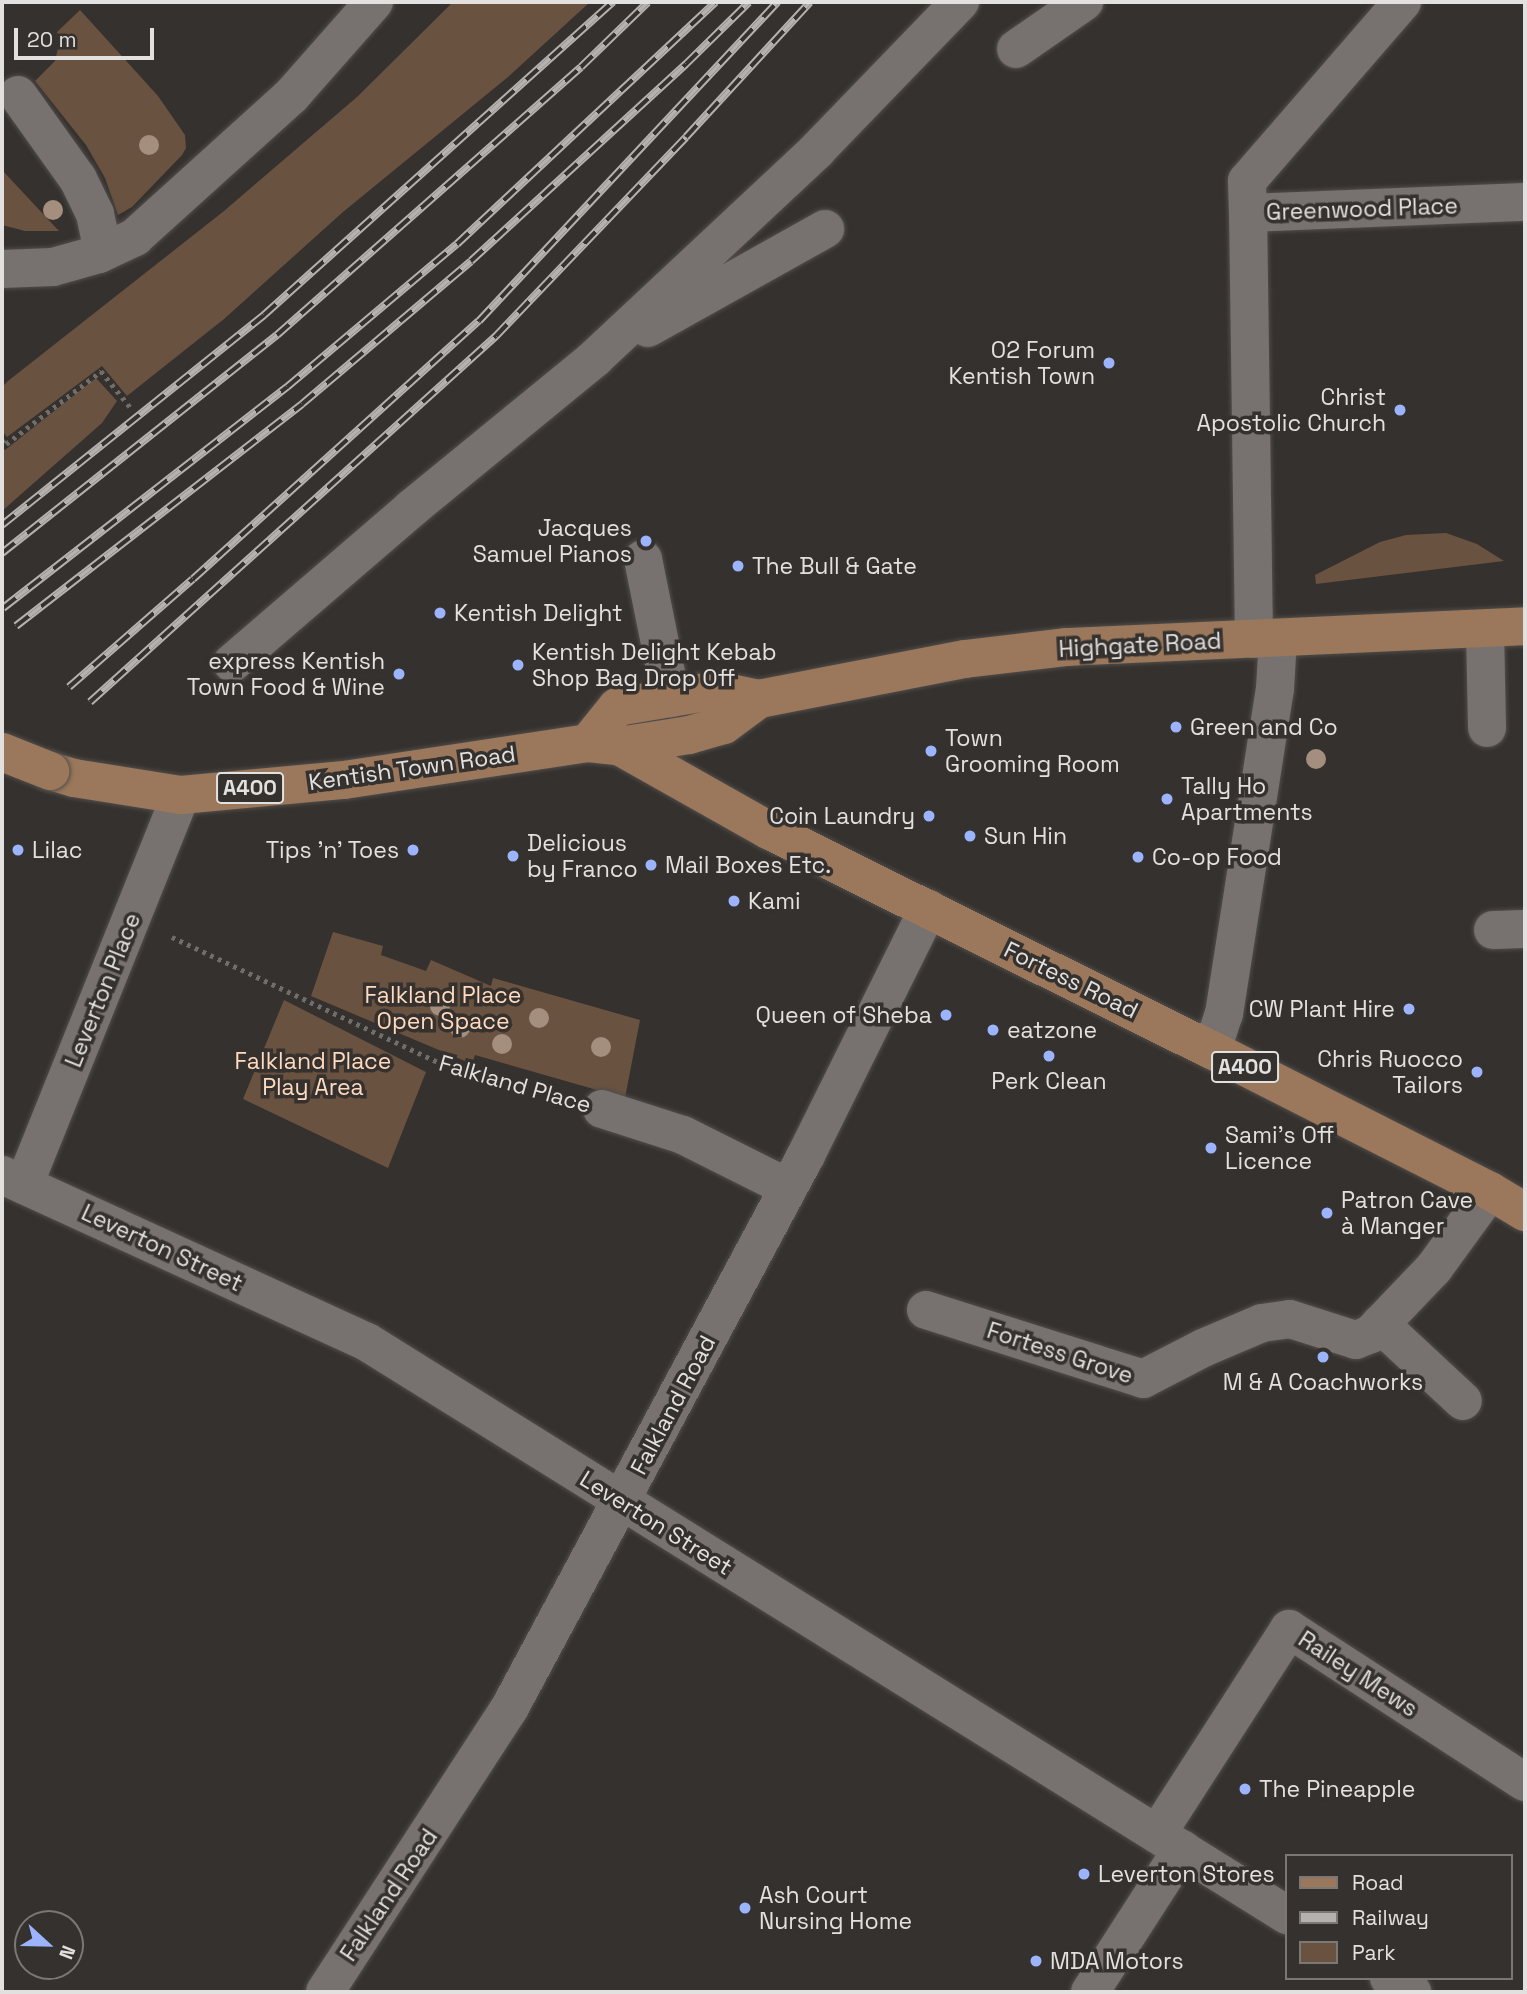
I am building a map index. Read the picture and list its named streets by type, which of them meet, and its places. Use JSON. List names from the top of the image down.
{
  "streets": {
    "main road": [
      "Highgate Road",
      "Kentish Town Road",
      "A400",
      "Fortess Road"
    ],
    "street": [
      "Greenwood Place",
      "Leverton Place",
      "Falkland Place",
      "Leverton Street",
      "Fortess Grove",
      "Falkland Road",
      "Railey Mews"
    ]
  },
  "crossings": [
    ["Greenwood Place", "Highgate Road"],
    ["Greenwood Place", "Fortess Road"],
    ["Highgate Road", "Kentish Town Road"],
    ["Highgate Road", "Fortess Road"],
    ["Kentish Town Road", "Fortess Road"],
    ["Kentish Town Road", "Leverton Place"],
    ["Fortess Road", "Fortess Grove"],
    ["Fortess Road", "Falkland Road"],
    ["Leverton Place", "Falkland Place"],
    ["Leverton Place", "Leverton Street"],
    ["Falkland Place", "Falkland Road"],
    ["Leverton Street", "Falkland Road"],
    ["Leverton Street", "Railey Mews"]
  ],
  "parks": ["Falkland Place Open Space", "Falkland Place Play Area"],
  "places": [
    "O2 Forum Kentish Town",
    "Christ Apostolic Church",
    "Jacques Samuel Pianos",
    "The Bull & Gate",
    "Kentish Delight",
    "Kentish Delight Kebab Shop Bag Drop Off",
    "express Kentish Town Food & Wine",
    "Green and Co",
    "Town Grooming Room",
    "Tally Ho Apartments",
    "Coin Laundry",
    "Sun Hin",
    "Lilac",
    "Tips 'n' Toes",
    "Delicious by Franco",
    "Co-op Food",
    "Mail Boxes Etc.",
    "Kami",
    "CW Plant Hire",
    "Queen of Sheba",
    "eatzone",
    "Perk Clean",
    "Chris Ruocco Tailors",
    "Sami's Off Licence",
    "Patron Cave à Manger",
    "M & A Coachworks",
    "The Pineapple",
    "Leverton Stores",
    "Ash Court Nursing Home",
    "MDA Motors"
  ],
  "legend": ["Road", "Railway", "Park"],
  "scale_bar": "20 m",
  "north": "right"
}
